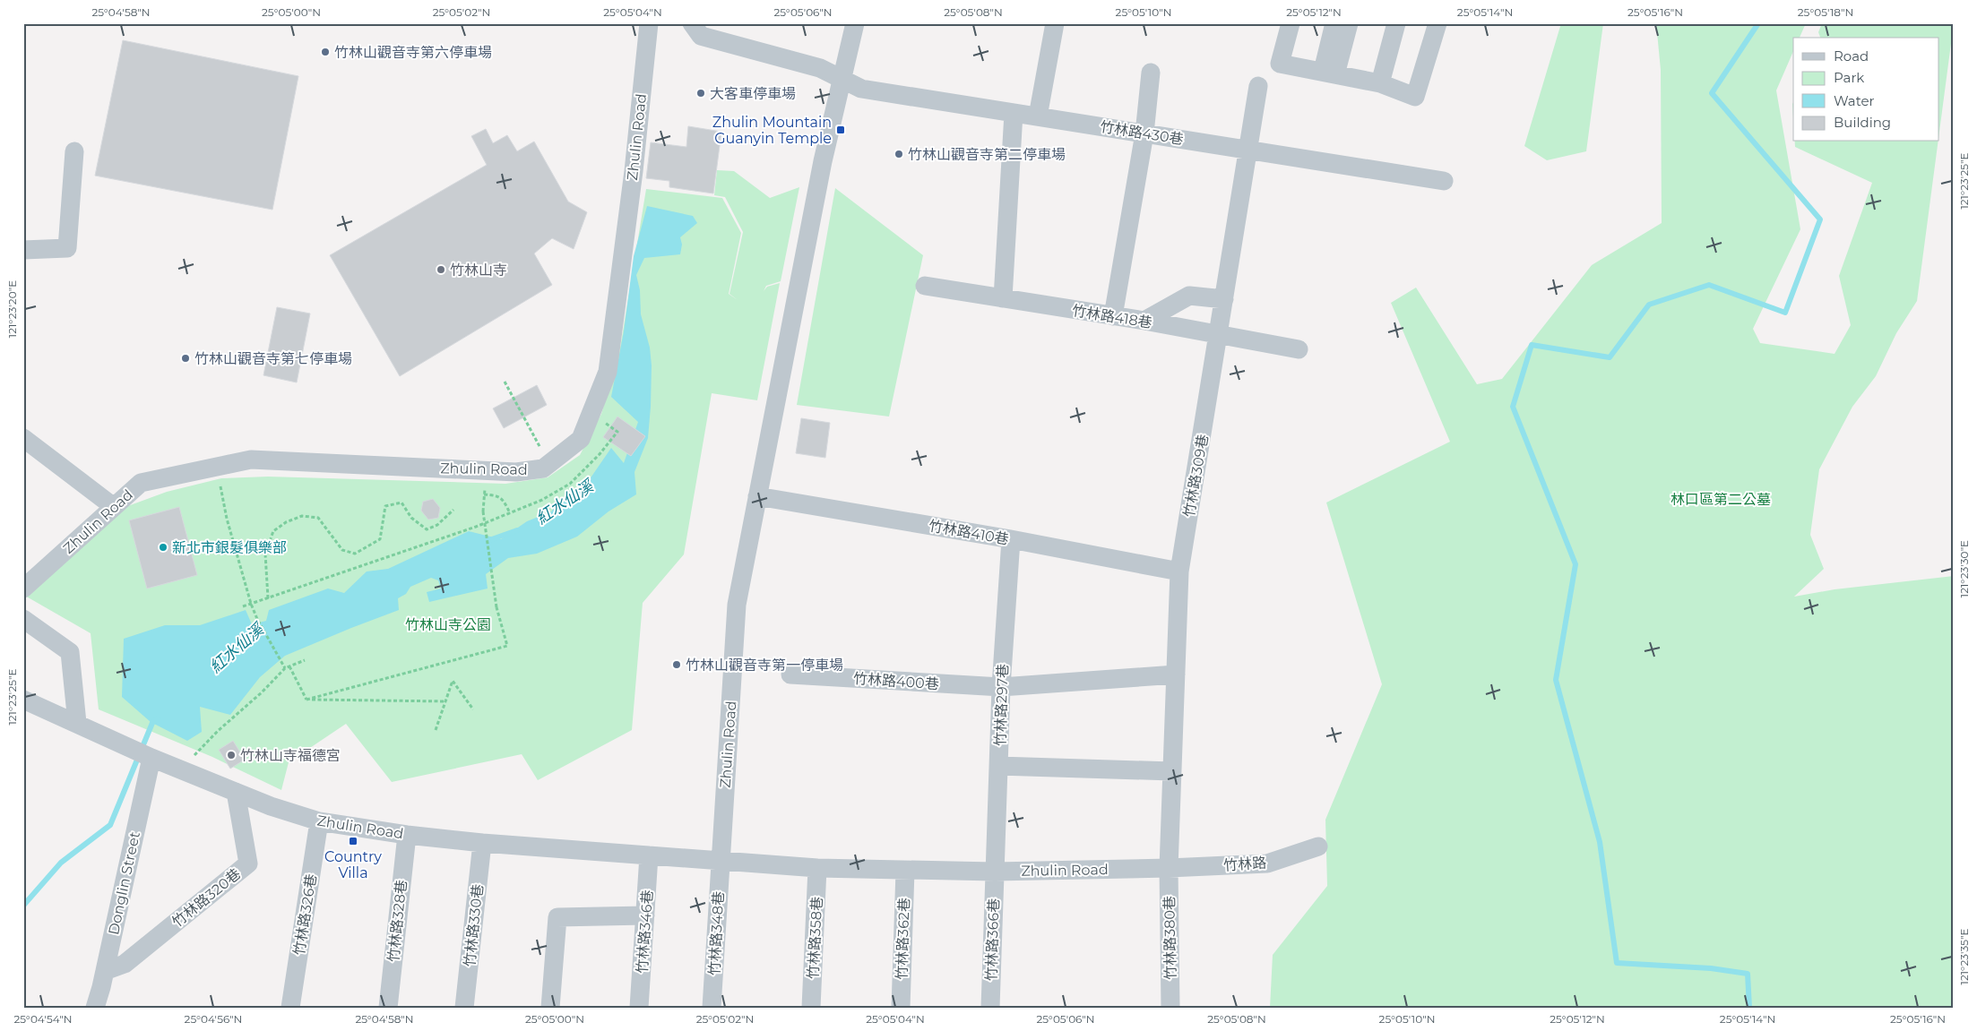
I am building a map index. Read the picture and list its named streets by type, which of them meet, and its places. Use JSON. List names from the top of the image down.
{
  "streets": {
    "street": [
      "竹林路430巷",
      "Zhulin Road",
      "竹林路418巷",
      "竹林路309巷",
      "竹林路410巷",
      "竹林路400巷",
      "竹林路297巷",
      "竹林路",
      "Donglin Street",
      "竹林路320巷",
      "竹林路326巷",
      "竹林路328巷",
      "竹林路330巷",
      "竹林路346巷",
      "竹林路348巷",
      "竹林路358巷",
      "竹林路380巷",
      "竹林路362巷",
      "竹林路366巷"
    ]
  },
  "crossings": [
    ["竹林路430巷", "Zhulin Road"],
    ["竹林路430巷", "竹林路309巷"],
    ["Zhulin Road", "竹林路309巷"],
    ["Zhulin Road", "竹林路410巷"],
    ["Zhulin Road", "竹林路297巷"],
    ["Zhulin Road", "竹林路"],
    ["Zhulin Road", "Donglin Street"],
    ["Zhulin Road", "竹林路320巷"],
    ["Zhulin Road", "竹林路326巷"],
    ["Zhulin Road", "竹林路328巷"],
    ["Zhulin Road", "竹林路330巷"],
    ["Zhulin Road", "竹林路346巷"],
    ["Zhulin Road", "竹林路348巷"],
    ["Zhulin Road", "竹林路358巷"],
    ["Zhulin Road", "竹林路380巷"],
    ["Zhulin Road", "竹林路362巷"],
    ["Zhulin Road", "竹林路366巷"],
    ["竹林路418巷", "竹林路309巷"],
    ["竹林路309巷", "竹林路410巷"],
    ["竹林路309巷", "竹林路400巷"],
    ["竹林路309巷", "竹林路"],
    ["竹林路309巷", "竹林路380巷"],
    ["竹林路410巷", "竹林路297巷"],
    ["竹林路400巷", "竹林路297巷"],
    ["竹林路297巷", "竹林路366巷"],
    ["竹林路", "竹林路380巷"],
    ["Donglin Street", "竹林路320巷"]
  ],
  "water": ["紅水仙溪"],
  "parks": ["林口區第二公墓", "竹林山寺公園"],
  "places": {
    "other": [
      "竹林山觀音寺第六停車場",
      "大客車停車場",
      "竹林山觀音寺第二停車場",
      "竹林山寺",
      "竹林山觀音寺第七停車場",
      "新北市銀髮俱樂部",
      "竹林山觀音寺第一停車場",
      "竹林山寺福德宮"
    ],
    "transit": ["Zhulin Mountain Guanyin Temple", "Country Villa"]
  },
  "legend": [
    "Road",
    "Park",
    "Water",
    "Building"
  ],
  "coordinates": [
    "25°04'58\"N",
    "25°05'00\"N",
    "25°05'02\"N",
    "25°05'04\"N",
    "25°05'06\"N",
    "25°05'08\"N",
    "25°05'10\"N",
    "25°05'12\"N",
    "25°05'14\"N",
    "25°05'16\"N",
    "25°05'18\"N",
    "121°23'25\"E",
    "121°23'20\"E",
    "121°23'30\"E",
    "121°23'35\"E",
    "25°04'54\"N",
    "25°04'56\"N"
  ]
}
